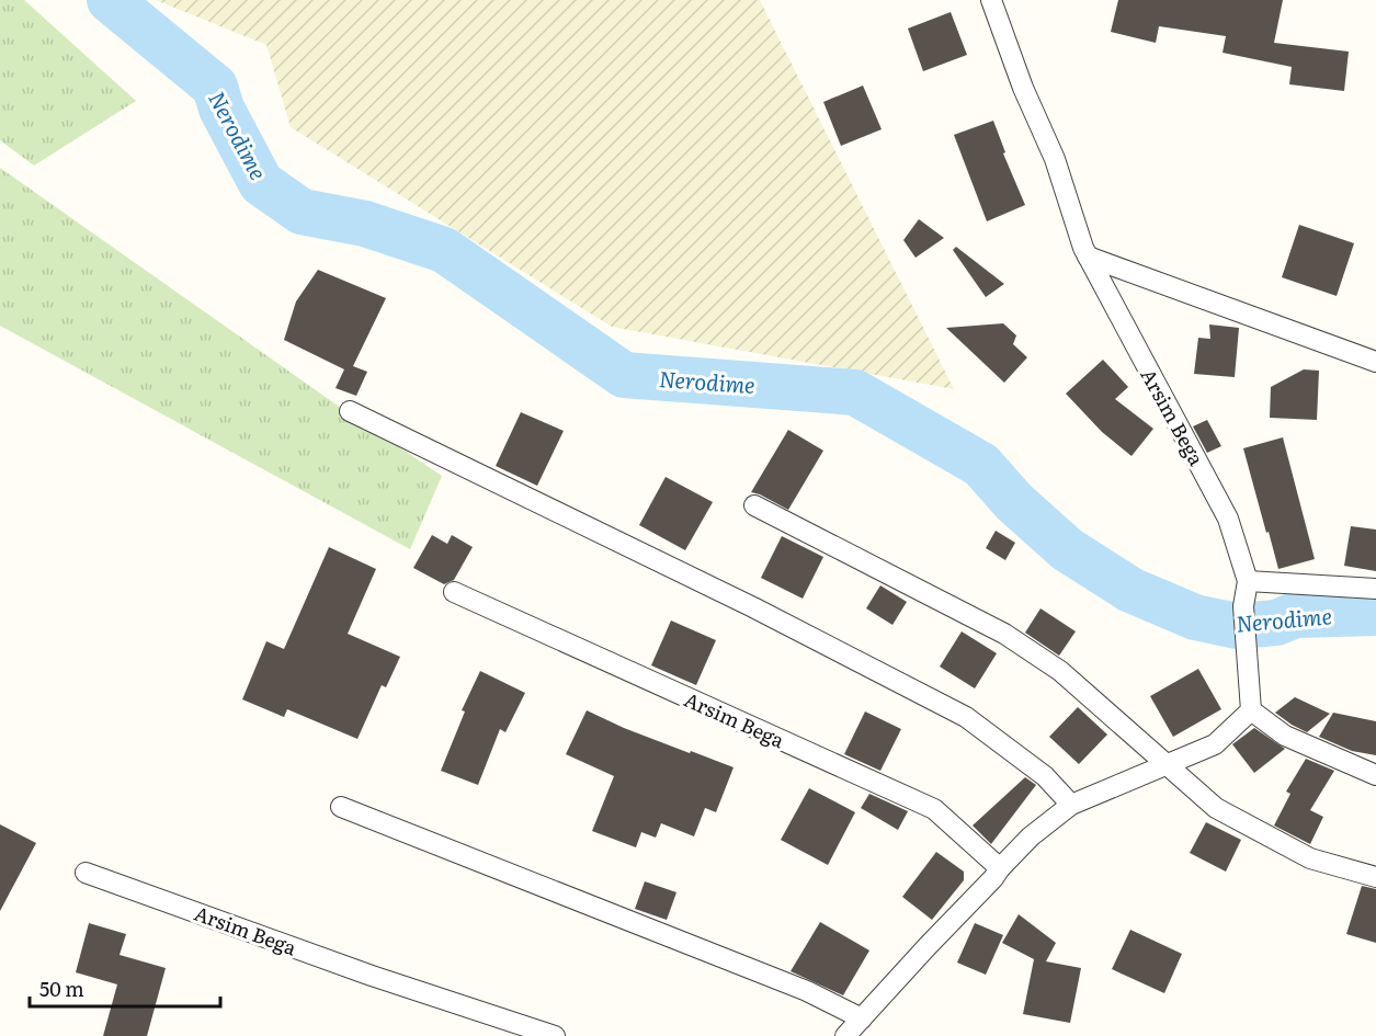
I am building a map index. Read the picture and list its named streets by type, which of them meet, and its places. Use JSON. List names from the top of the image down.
{
  "streets": {
    "street": ["Arsim Bega"]
  },
  "water": ["Nerodime"],
  "scale_bar": "50 m"
}
